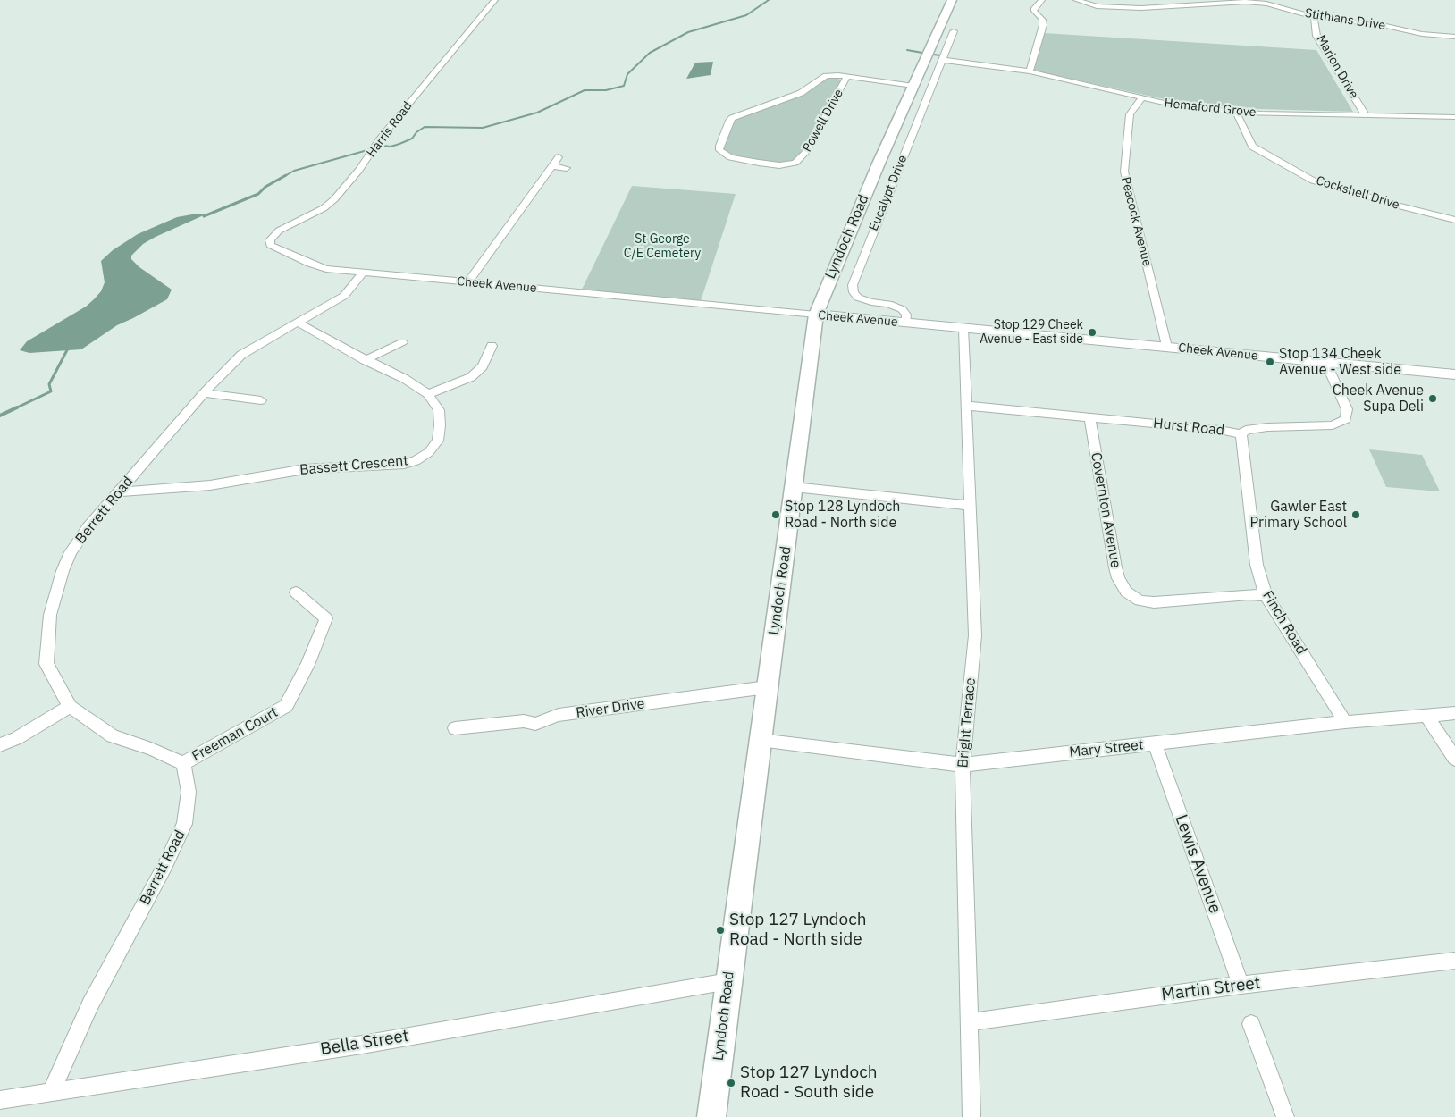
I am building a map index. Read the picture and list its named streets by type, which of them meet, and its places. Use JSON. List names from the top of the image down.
{
  "streets": {
    "main road": ["Lyndoch Road"],
    "street": [
      "Stithians Drive",
      "Marion Drive",
      "Hemaford Grove",
      "Powell Drive",
      "Harris Road",
      "Eucalypt Drive",
      "Cockshell Drive",
      "Peacock Avenue",
      "Cheek Avenue",
      "Hurst Road",
      "Bassett Crescent",
      "Berrett Road",
      "Covernton Avenue",
      "Finch Road",
      "River Drive",
      "Bright Terrace",
      "Freeman Court",
      "Mary Street",
      "Lewis Avenue",
      "Martin Street",
      "Bella Street"
    ]
  },
  "crossings": [
    ["Stithians Drive", "Marion Drive"],
    ["Marion Drive", "Hemaford Grove"],
    ["Hemaford Grove", "Eucalypt Drive"],
    ["Hemaford Grove", "Cockshell Drive"],
    ["Hemaford Grove", "Peacock Avenue"],
    ["Powell Drive", "Lyndoch Road"],
    ["Harris Road", "Cheek Avenue"],
    ["Eucalypt Drive", "Cheek Avenue"],
    ["Peacock Avenue", "Cheek Avenue"],
    ["Lyndoch Road", "Cheek Avenue"],
    ["Lyndoch Road", "River Drive"],
    ["Lyndoch Road", "Mary Street"],
    ["Lyndoch Road", "Bella Street"],
    ["Cheek Avenue", "Hurst Road"],
    ["Cheek Avenue", "Berrett Road"],
    ["Cheek Avenue", "Bright Terrace"],
    ["Hurst Road", "Covernton Avenue"],
    ["Hurst Road", "Finch Road"],
    ["Hurst Road", "Bright Terrace"],
    ["Bassett Crescent", "Berrett Road"],
    ["Berrett Road", "Freeman Court"],
    ["Berrett Road", "Bella Street"],
    ["Covernton Avenue", "Finch Road"],
    ["Finch Road", "Mary Street"],
    ["Bright Terrace", "Mary Street"],
    ["Bright Terrace", "Martin Street"],
    ["Mary Street", "Lewis Avenue"],
    ["Lewis Avenue", "Martin Street"]
  ],
  "parks": ["St George C/E Cemetery"],
  "places": [
    "Stop 129 Cheek Avenue - East side",
    "Stop 134 Cheek Avenue - West side",
    "Cheek Avenue Supa Deli",
    "Stop 128 Lyndoch Road - North side",
    "Gawler East Primary School",
    "Stop 127 Lyndoch Road - North side",
    "Stop 127 Lyndoch Road - South side"
  ]
}
